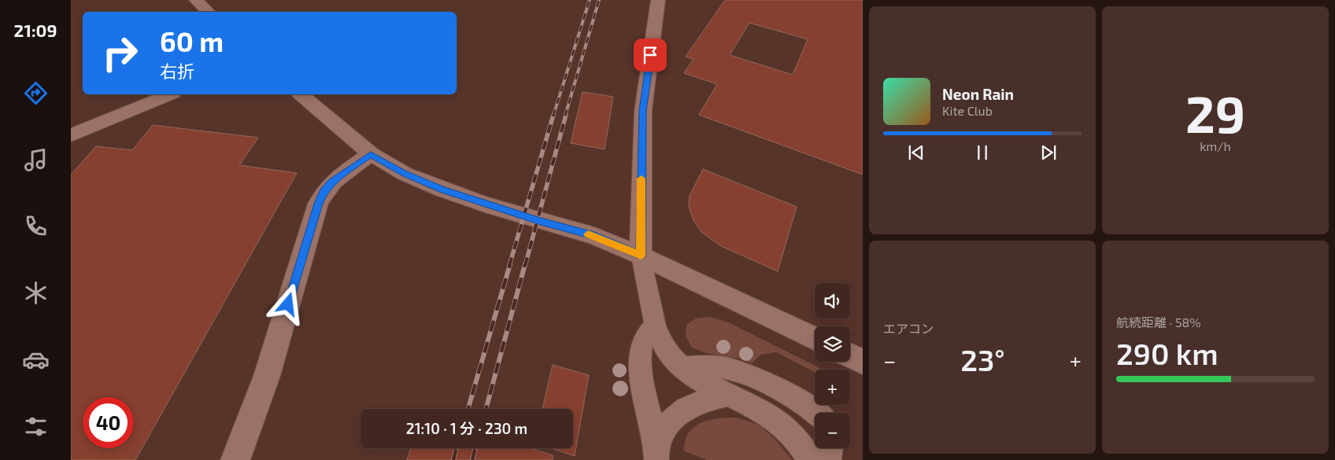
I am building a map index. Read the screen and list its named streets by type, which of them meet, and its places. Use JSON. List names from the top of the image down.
{
  "page": {
    "tabs": "21:09",
    "tile": [
      ["29", "km/h"],
      "エアコン",
      ["航続距離 · 58%", "290 km"]
    ],
    "turn": ["60 m", "右折"],
    "song": ["Neon Rain", "Kite Club"],
    "map_buttons": ["+", "−"],
    "heat": ["−", "23°", "+"],
    "limit": "40",
    "trip": "21:10 · 1 分 · 230 m"
  }
}
